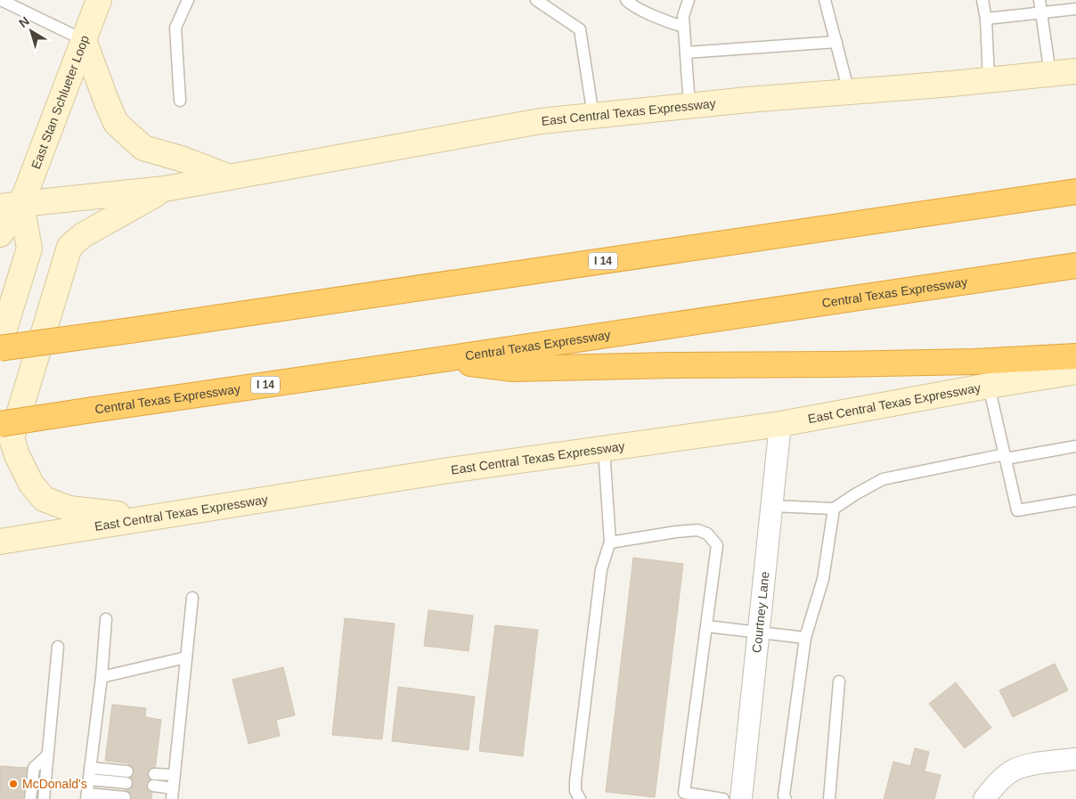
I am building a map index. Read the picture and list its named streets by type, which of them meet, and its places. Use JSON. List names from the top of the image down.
{
  "streets": {
    "highway": ["I 14", "Central Texas Expressway"],
    "main road": ["East Stan Schlueter Loop", "East Central Texas Expressway"],
    "street": ["Courtney Lane"]
  },
  "crossings": [
    ["East Stan Schlueter Loop", "East Central Texas Expressway"],
    ["East Central Texas Expressway", "Courtney Lane"]
  ],
  "places": ["McDonald's"],
  "north": "top left"
}
